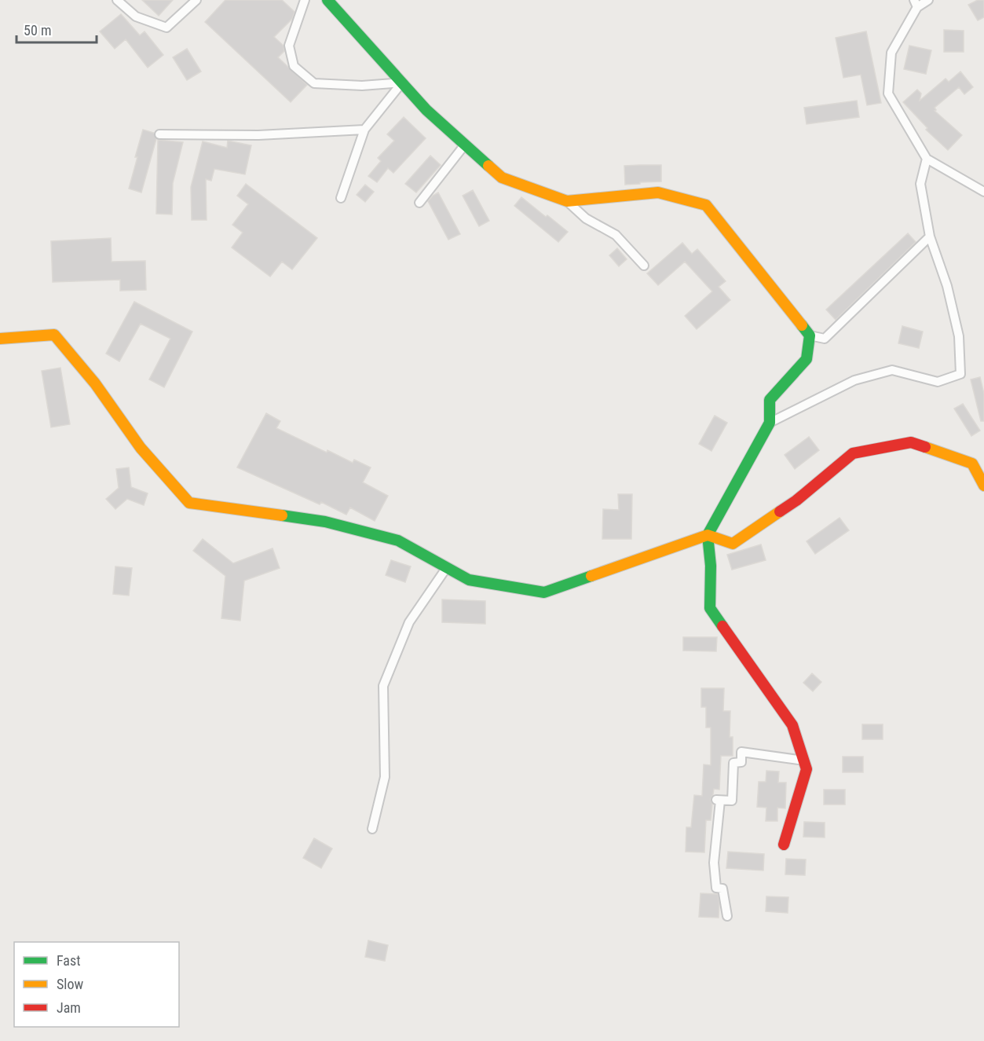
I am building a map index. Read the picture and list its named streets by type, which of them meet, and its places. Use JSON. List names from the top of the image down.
{
  "legend": ["Fast", "Slow", "Jam"],
  "scale_bar": "50 m"
}
